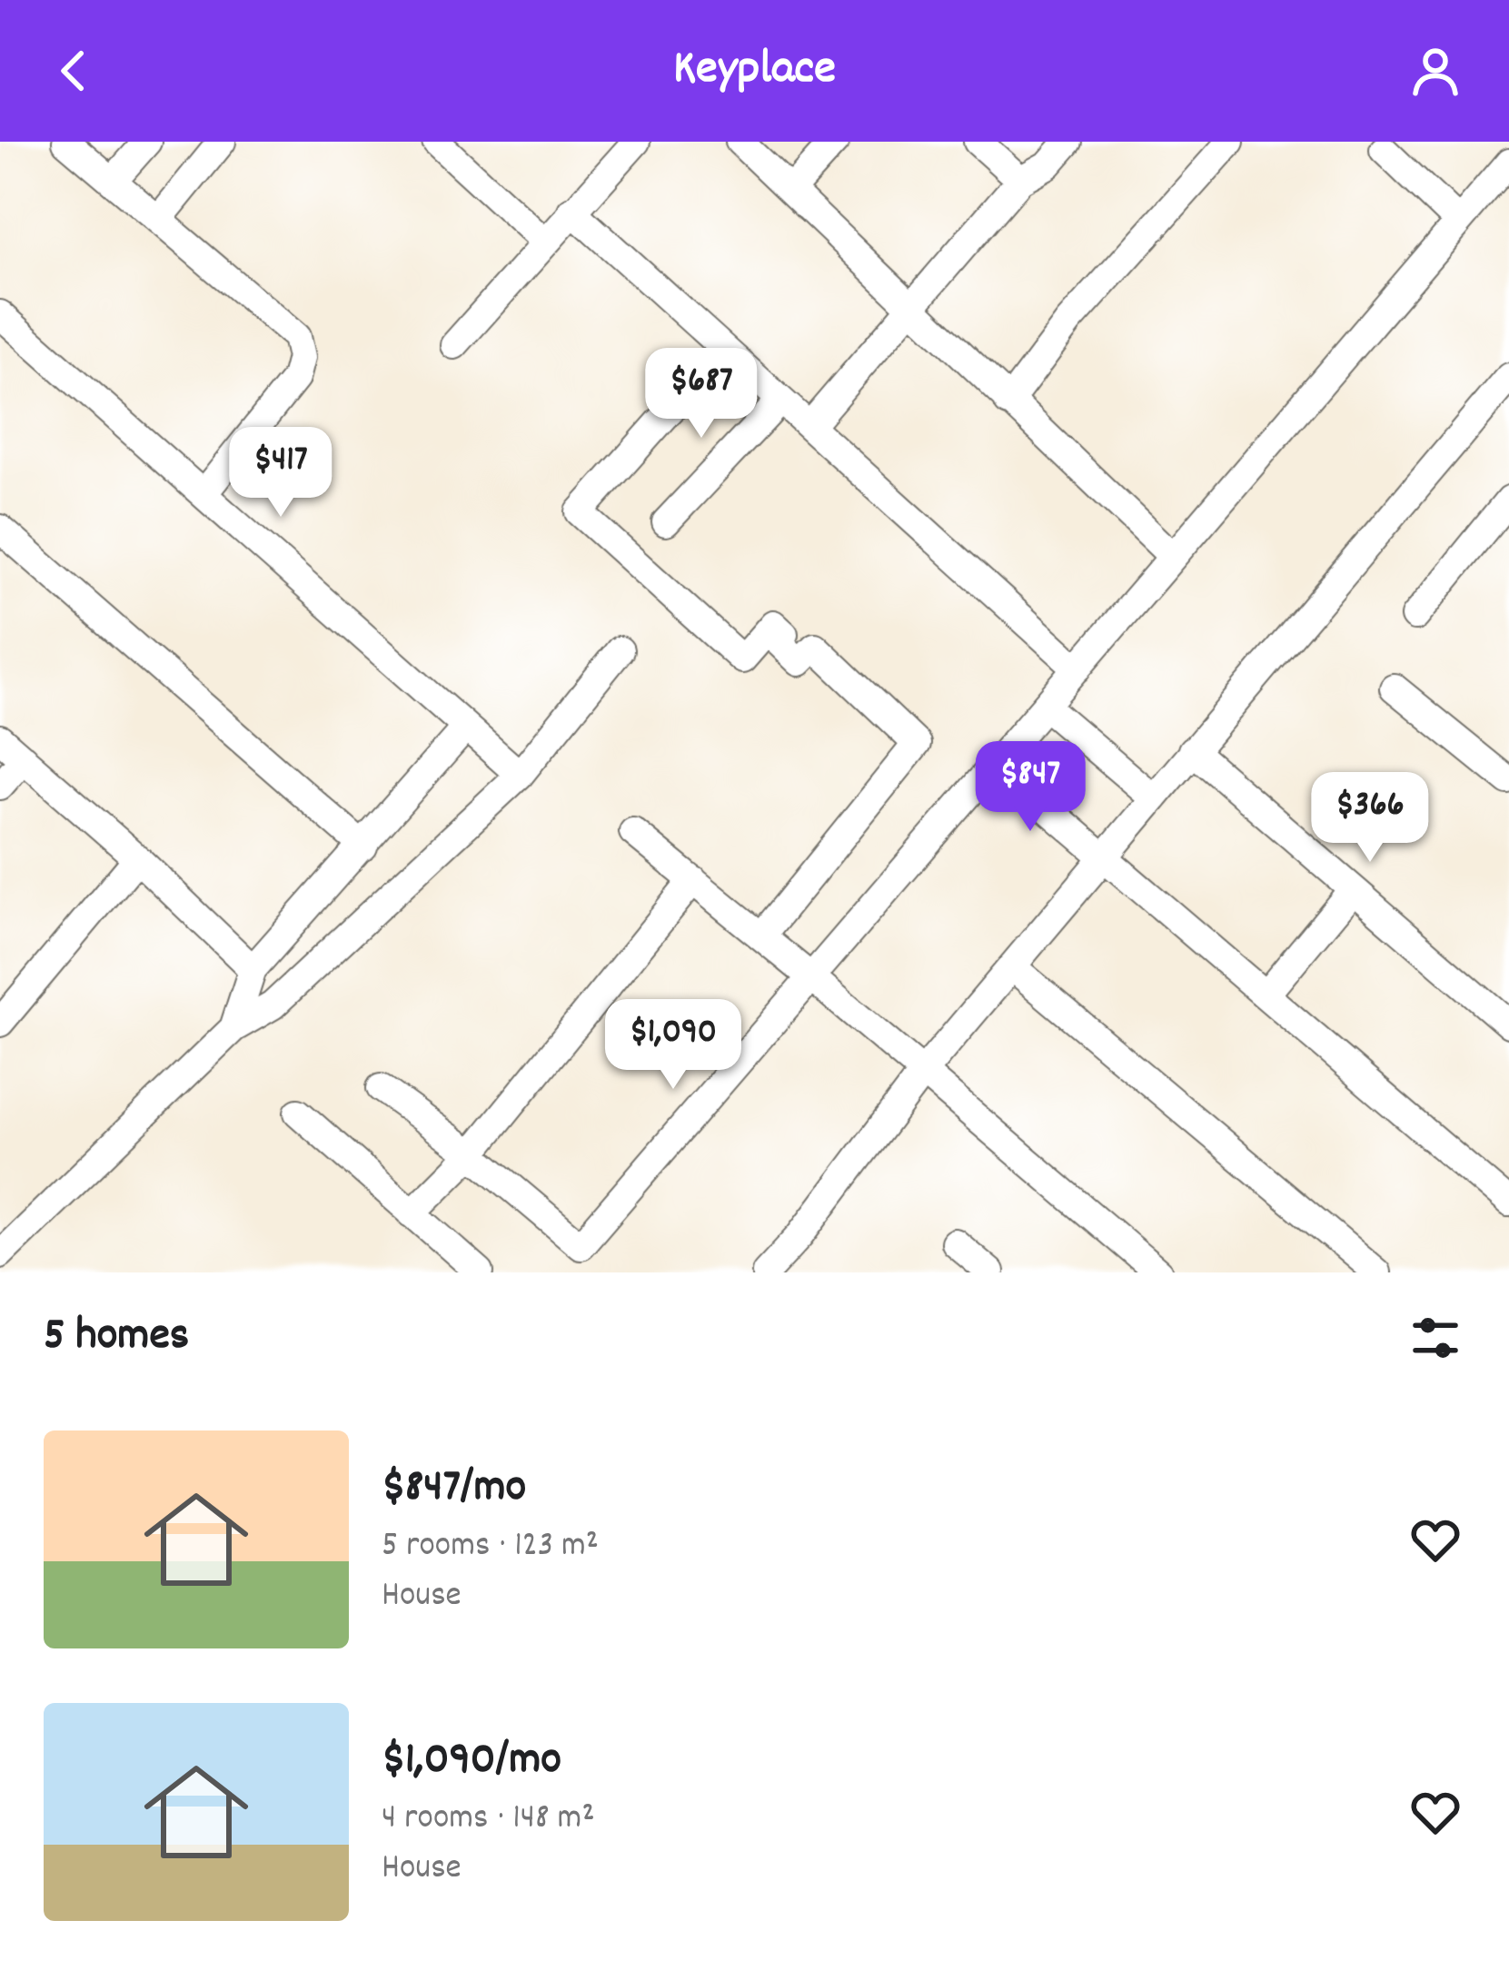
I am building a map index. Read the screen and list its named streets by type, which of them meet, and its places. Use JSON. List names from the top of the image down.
{
  "page": {
    "header": "Keyplace",
    "price": [
      "$687",
      "$417",
      "$847",
      "$366",
      "$1,090"
    ],
    "heading": "5 homes",
    "list": [
      {
        "name": "$847/mo",
        "note": "5 rooms · 123 m² · House"
      },
      {
        "name": "$1,090/mo",
        "note": "4 rooms · 148 m² · House"
      }
    ]
  }
}
